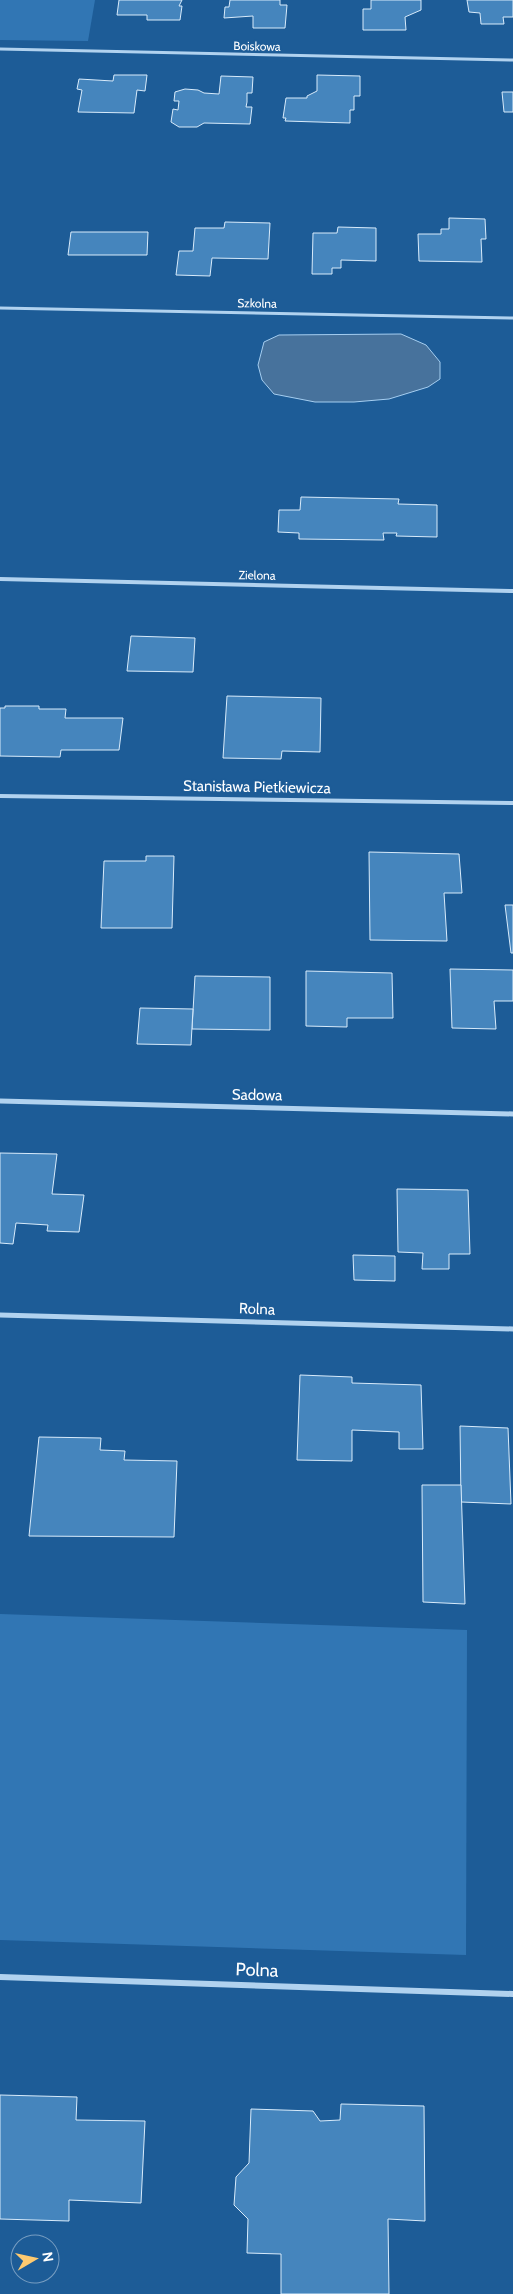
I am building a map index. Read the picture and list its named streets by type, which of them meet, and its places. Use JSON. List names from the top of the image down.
{
  "streets": {
    "street": [
      "Boiskowa",
      "Szkolna",
      "Zielona",
      "Stanisława Pietkiewicza",
      "Sadowa",
      "Rolna",
      "Polna"
    ]
  },
  "north": "right"
}
